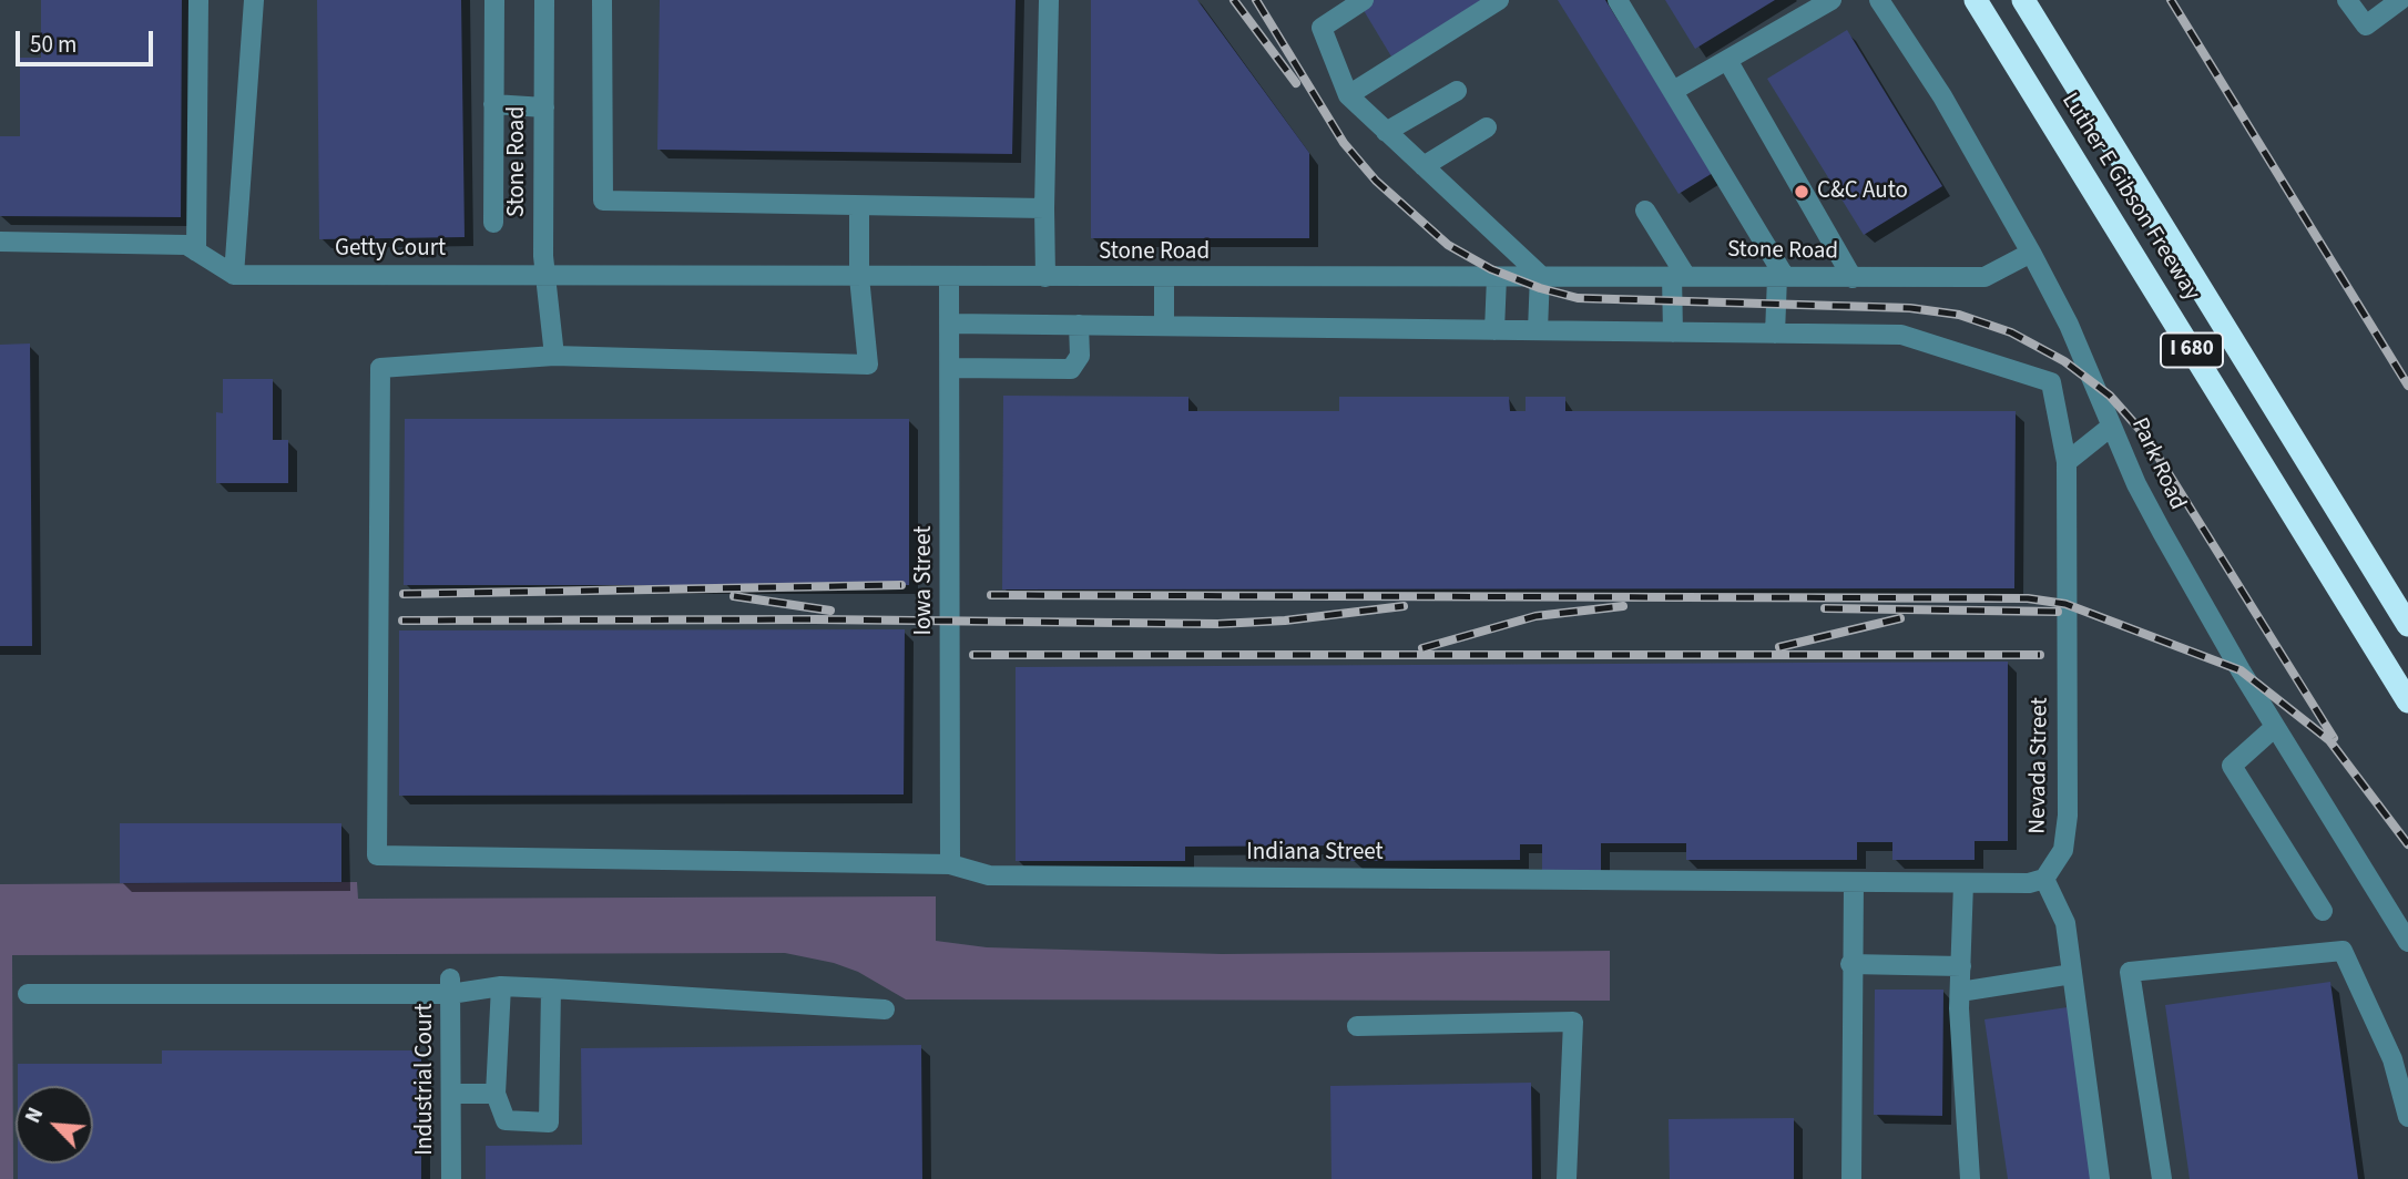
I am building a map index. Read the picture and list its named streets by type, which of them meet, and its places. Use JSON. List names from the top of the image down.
{
  "streets": {
    "highway": ["Luther E Gibson Freeway", "I 680"],
    "street": [
      "Stone Road",
      "Getty Court",
      "Park Road",
      "Iowa Street",
      "Nevada Street",
      "Indiana Street",
      "Industrial Court"
    ]
  },
  "crossings": [
    ["Stone Road", "Getty Court"],
    ["Stone Road", "Park Road"],
    ["Stone Road", "Iowa Street"],
    ["Iowa Street", "Indiana Street"]
  ],
  "places": ["C&C Auto"],
  "scale_bar": "50 m",
  "north": "top left"
}
